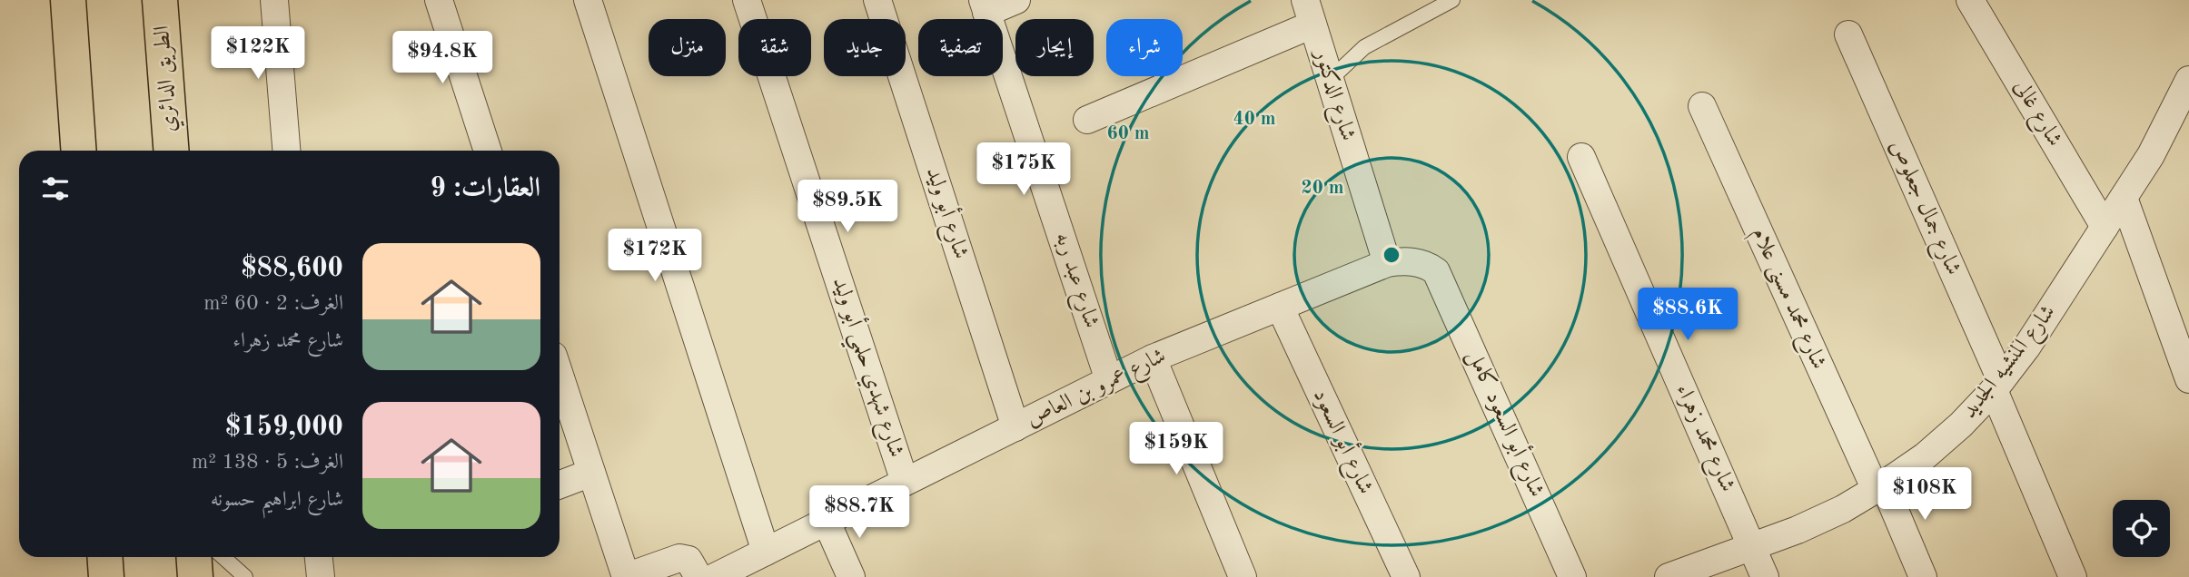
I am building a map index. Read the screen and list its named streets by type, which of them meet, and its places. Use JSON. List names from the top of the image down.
{
  "streets": {
    "highway": ["الطريق الدائري"],
    "street": [
      "شارع الدكتور",
      "شارع غالى",
      "شارع جمال جعلوص",
      "شارع أبو وليد",
      "شارع عبد ربه",
      "شارع محمد مسنى علام",
      "شارع المنشيه الجديد",
      "شارع شهدي حلمي أبو وليد",
      "شارع عمرو بن العاص",
      "شارع أبو السعود كامل",
      "شارع محمد زهراء",
      "شارع أبو السعود"
    ]
  },
  "crossings": [
    ["شارع الدكتور", "شارع عمرو بن العاص"],
    ["شارع غالى", "شارع المنشيه الجديد"],
    ["شارع جمال جعلوص", "شارع المنشيه الجديد"],
    ["شارع أبو وليد", "شارع عمرو بن العاص"],
    ["شارع عبد ربه", "شارع عمرو بن العاص"],
    ["شارع محمد مسنى علام", "شارع المنشيه الجديد"],
    ["شارع المنشيه الجديد", "شارع محمد زهراء"],
    ["شارع شهدي حلمي أبو وليد", "شارع عمرو بن العاص"],
    ["شارع عمرو بن العاص", "شارع أبو السعود كامل"],
    ["شارع عمرو بن العاص", "شارع أبو السعود"]
  ],
  "page": {
    "chip": [
      "شراء",
      "إيجار",
      "تصفية",
      "جديد",
      "شقة",
      "منزل"
    ],
    "price": [
      "$122K",
      "$94.8K",
      "$175K",
      "$89.5K",
      "$172K",
      "$88.6K",
      "$159K",
      "$108K",
      "$88.7K"
    ],
    "heading": "العقارات: 9",
    "list": [
      {
        "name": "$88,600",
        "note": "الغرف: 2 · 60 m² · شارع محمد زهراء"
      },
      {
        "name": "$159,000",
        "note": "الغرف: 5 · 138 m² · شارع ابراهيم حسونه"
      }
    ]
  },
  "rings": ["40 m", "60 m", "20 m"]
}
